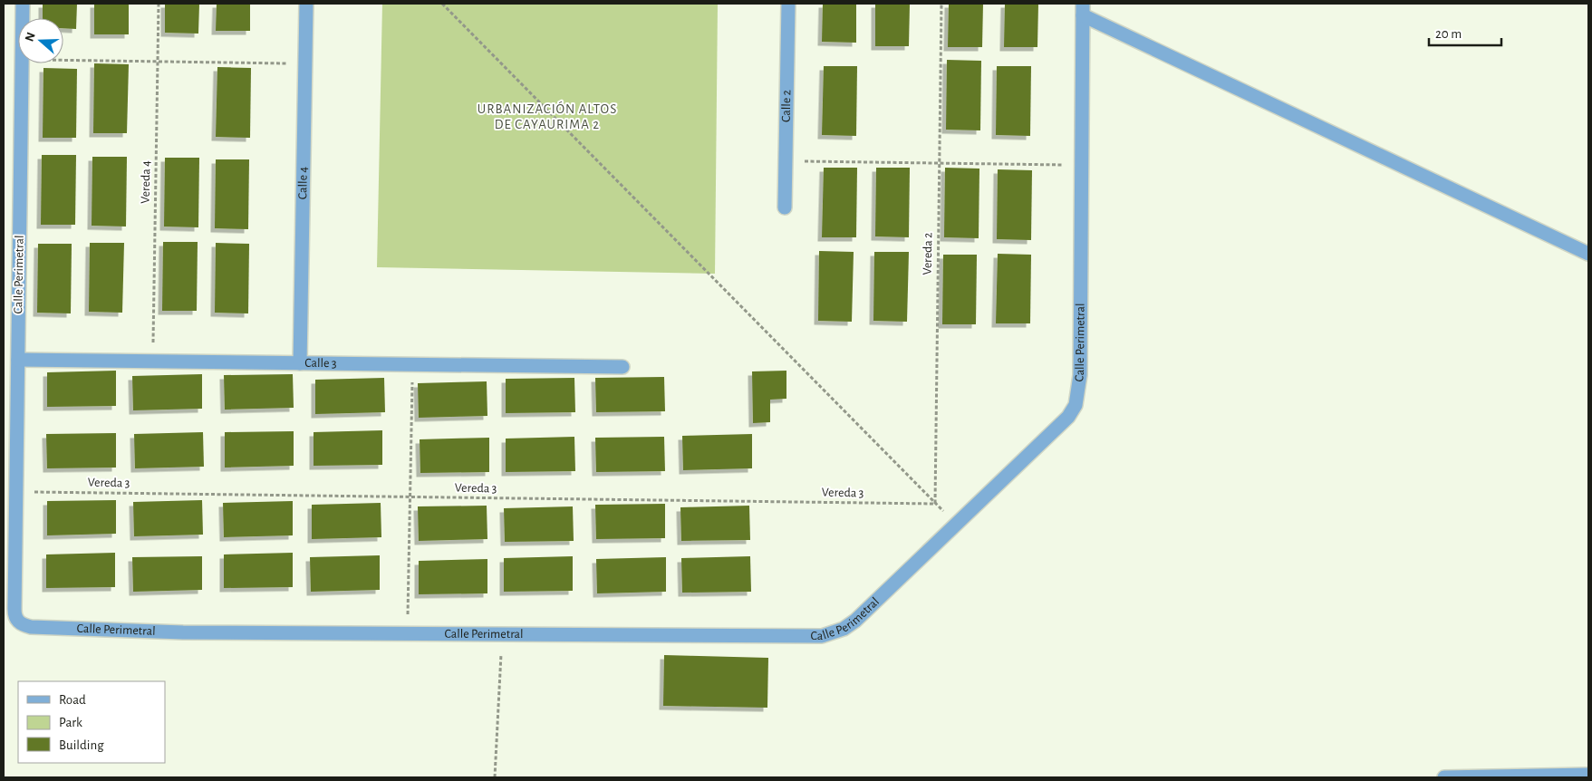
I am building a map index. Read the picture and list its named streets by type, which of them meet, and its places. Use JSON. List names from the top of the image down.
{
  "streets": {
    "street": [
      "Calle 2",
      "Calle 4",
      "Calle Perimetral",
      "Calle 3"
    ],
    "path": ["Vereda 4", "Vereda 2", "Vereda 3"]
  },
  "crossings": [
    ["Vereda 4", "Calle 3"],
    ["Calle 4", "Calle 3"],
    ["Vereda 2", "Vereda 3"],
    ["Calle Perimetral", "Calle 3"],
    ["Calle Perimetral", "Vereda 3"]
  ],
  "districts": ["URBANIZACIÓN ALTOS DE CAYAURIMA 2"],
  "legend": ["Road", "Park", "Building"],
  "scale_bar": "20 m",
  "north": "left"
}
